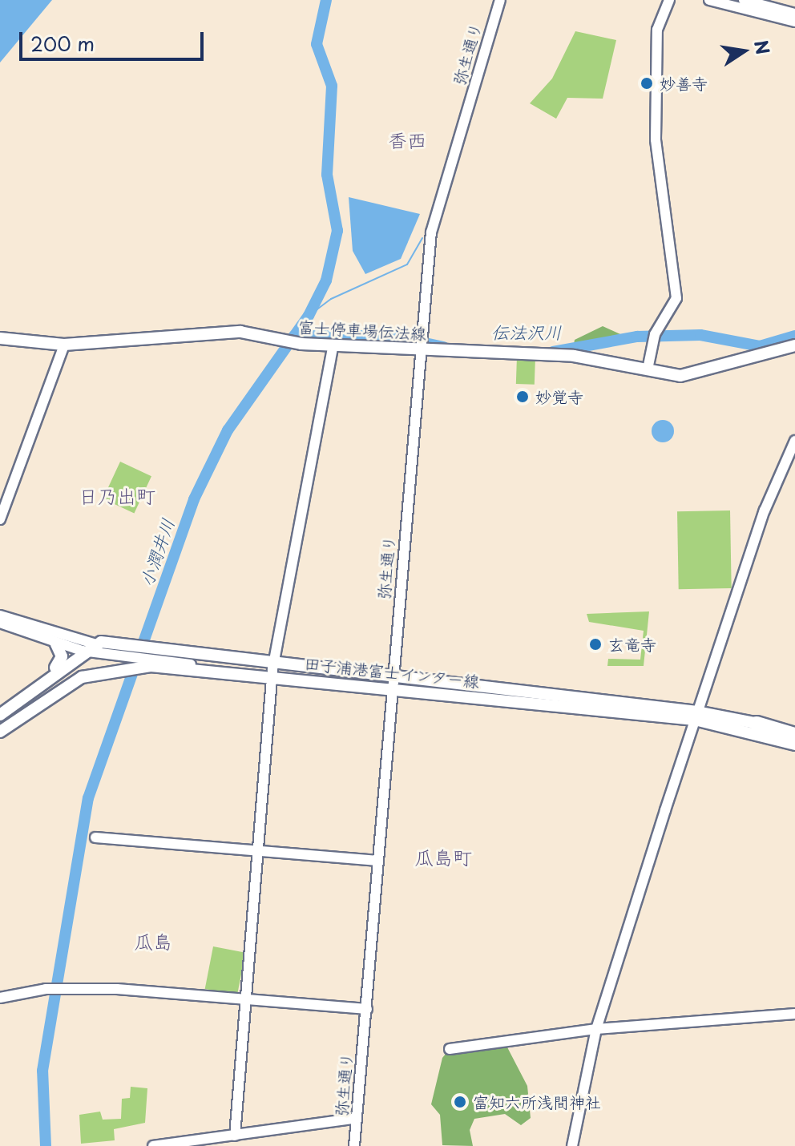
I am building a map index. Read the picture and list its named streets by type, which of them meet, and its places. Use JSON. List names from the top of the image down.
{
  "streets": {
    "main road": ["富士停車場伝法線", "田子浦港富士インター線"],
    "street": ["弥生通り"]
  },
  "crossings": [
    ["弥生通り", "富士停車場伝法線"],
    ["弥生通り", "田子浦港富士インター線"]
  ],
  "districts": [
    "香西",
    "日乃出町",
    "瓜島町",
    "瓜島"
  ],
  "water": ["伝法沢川", "小潤井川"],
  "places": [
    "妙善寺",
    "妙覚寺",
    "玄竜寺",
    "富知六所浅間神社"
  ],
  "scale_bar": "200 m",
  "north": "right"
}
